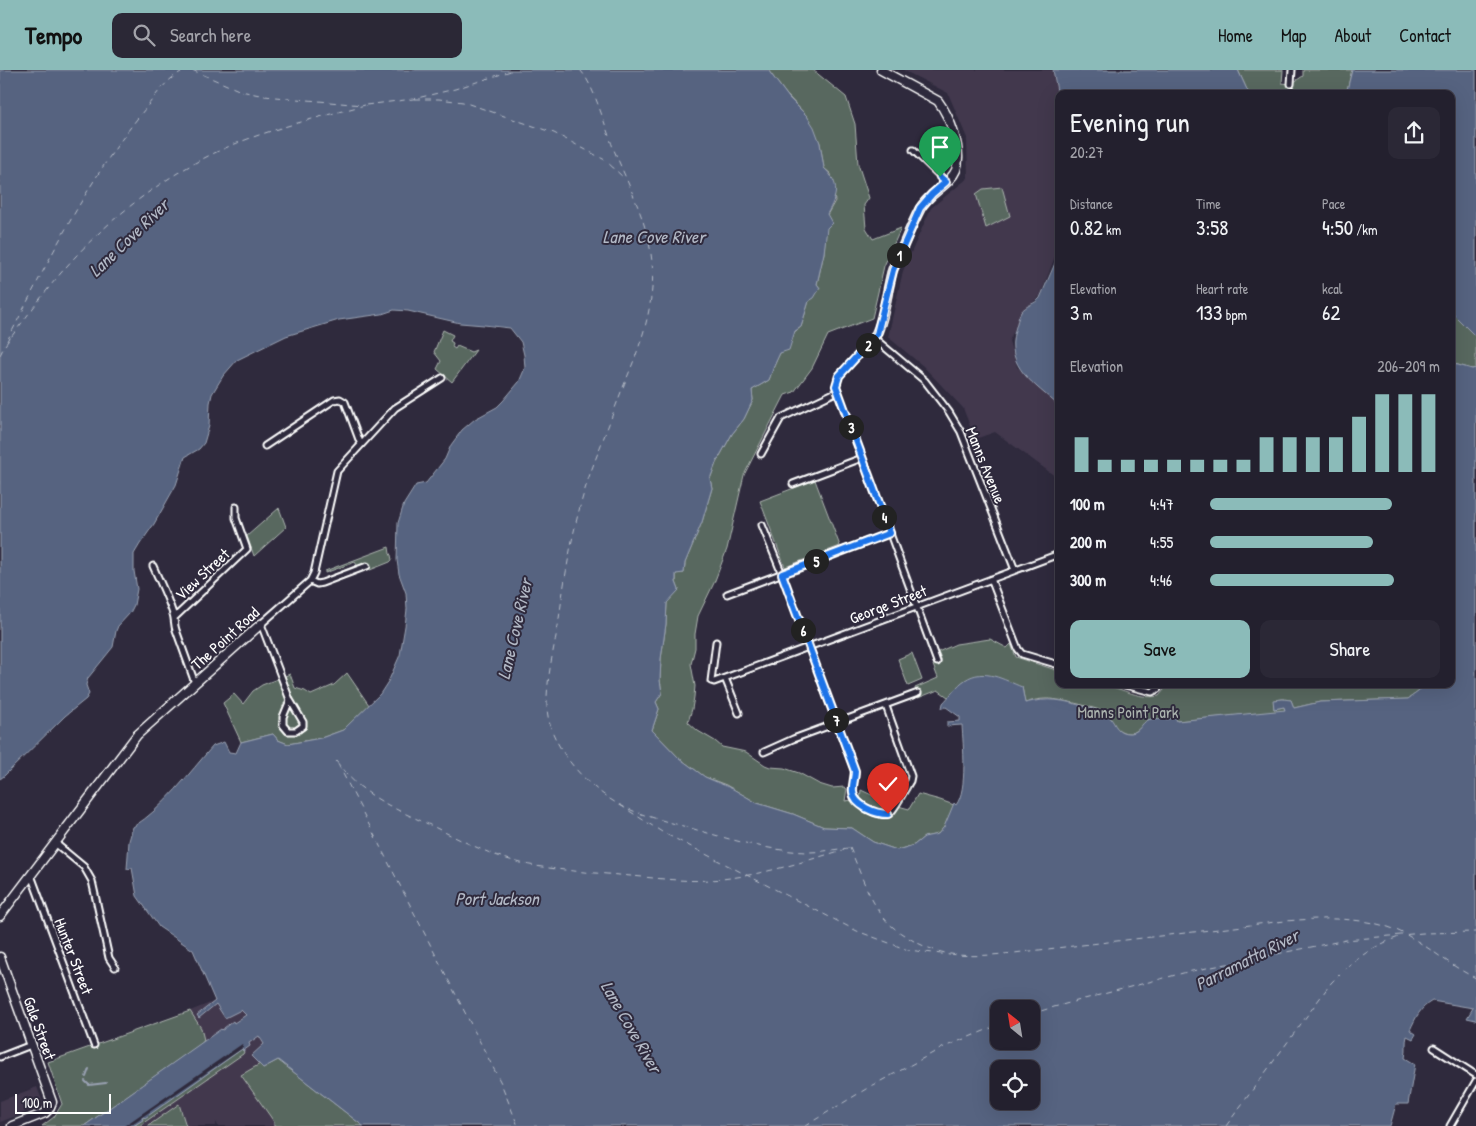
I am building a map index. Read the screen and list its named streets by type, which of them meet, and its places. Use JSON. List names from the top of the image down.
{
  "streets": {
    "street": [
      "Manns Avenue",
      "View Street",
      "George Street",
      "The Point Road",
      "Hunter Street",
      "Gale Street"
    ]
  },
  "crossings": [
    ["Manns Avenue", "George Street"],
    ["The Point Road", "Hunter Street"]
  ],
  "water": ["Lane Cove River", "Port Jackson", "Parramatta River"],
  "parks": ["Manns Point Park"],
  "scale_bar": "100 m",
  "north": "top left",
  "page": {
    "header": "Tempo",
    "search": "Search here",
    "nav": [
      "Home",
      "Map",
      "About",
      "Contact"
    ],
    "heading": ["Evening run", "20:27"],
    "stats": [
      ["Distance", "0.82 km"],
      ["Time", "3:58"],
      ["Pace", "4:50 /km"],
      ["Elevation", "3 m"],
      ["Heart rate", "133 bpm"],
      ["kcal", "62"]
    ],
    "pins": [
      "1",
      "2",
      "3",
      "4",
      "5",
      "6",
      "7"
    ],
    "chart": ["Elevation", "206–209 m"],
    "list": [
      {
        "name": "100 m",
        "note": "4:47"
      },
      {
        "name": "200 m",
        "note": "4:55"
      },
      {
        "name": "300 m",
        "note": "4:46"
      }
    ],
    "buttons": ["Save", "Share"],
    "scale": "100 m"
  }
}
